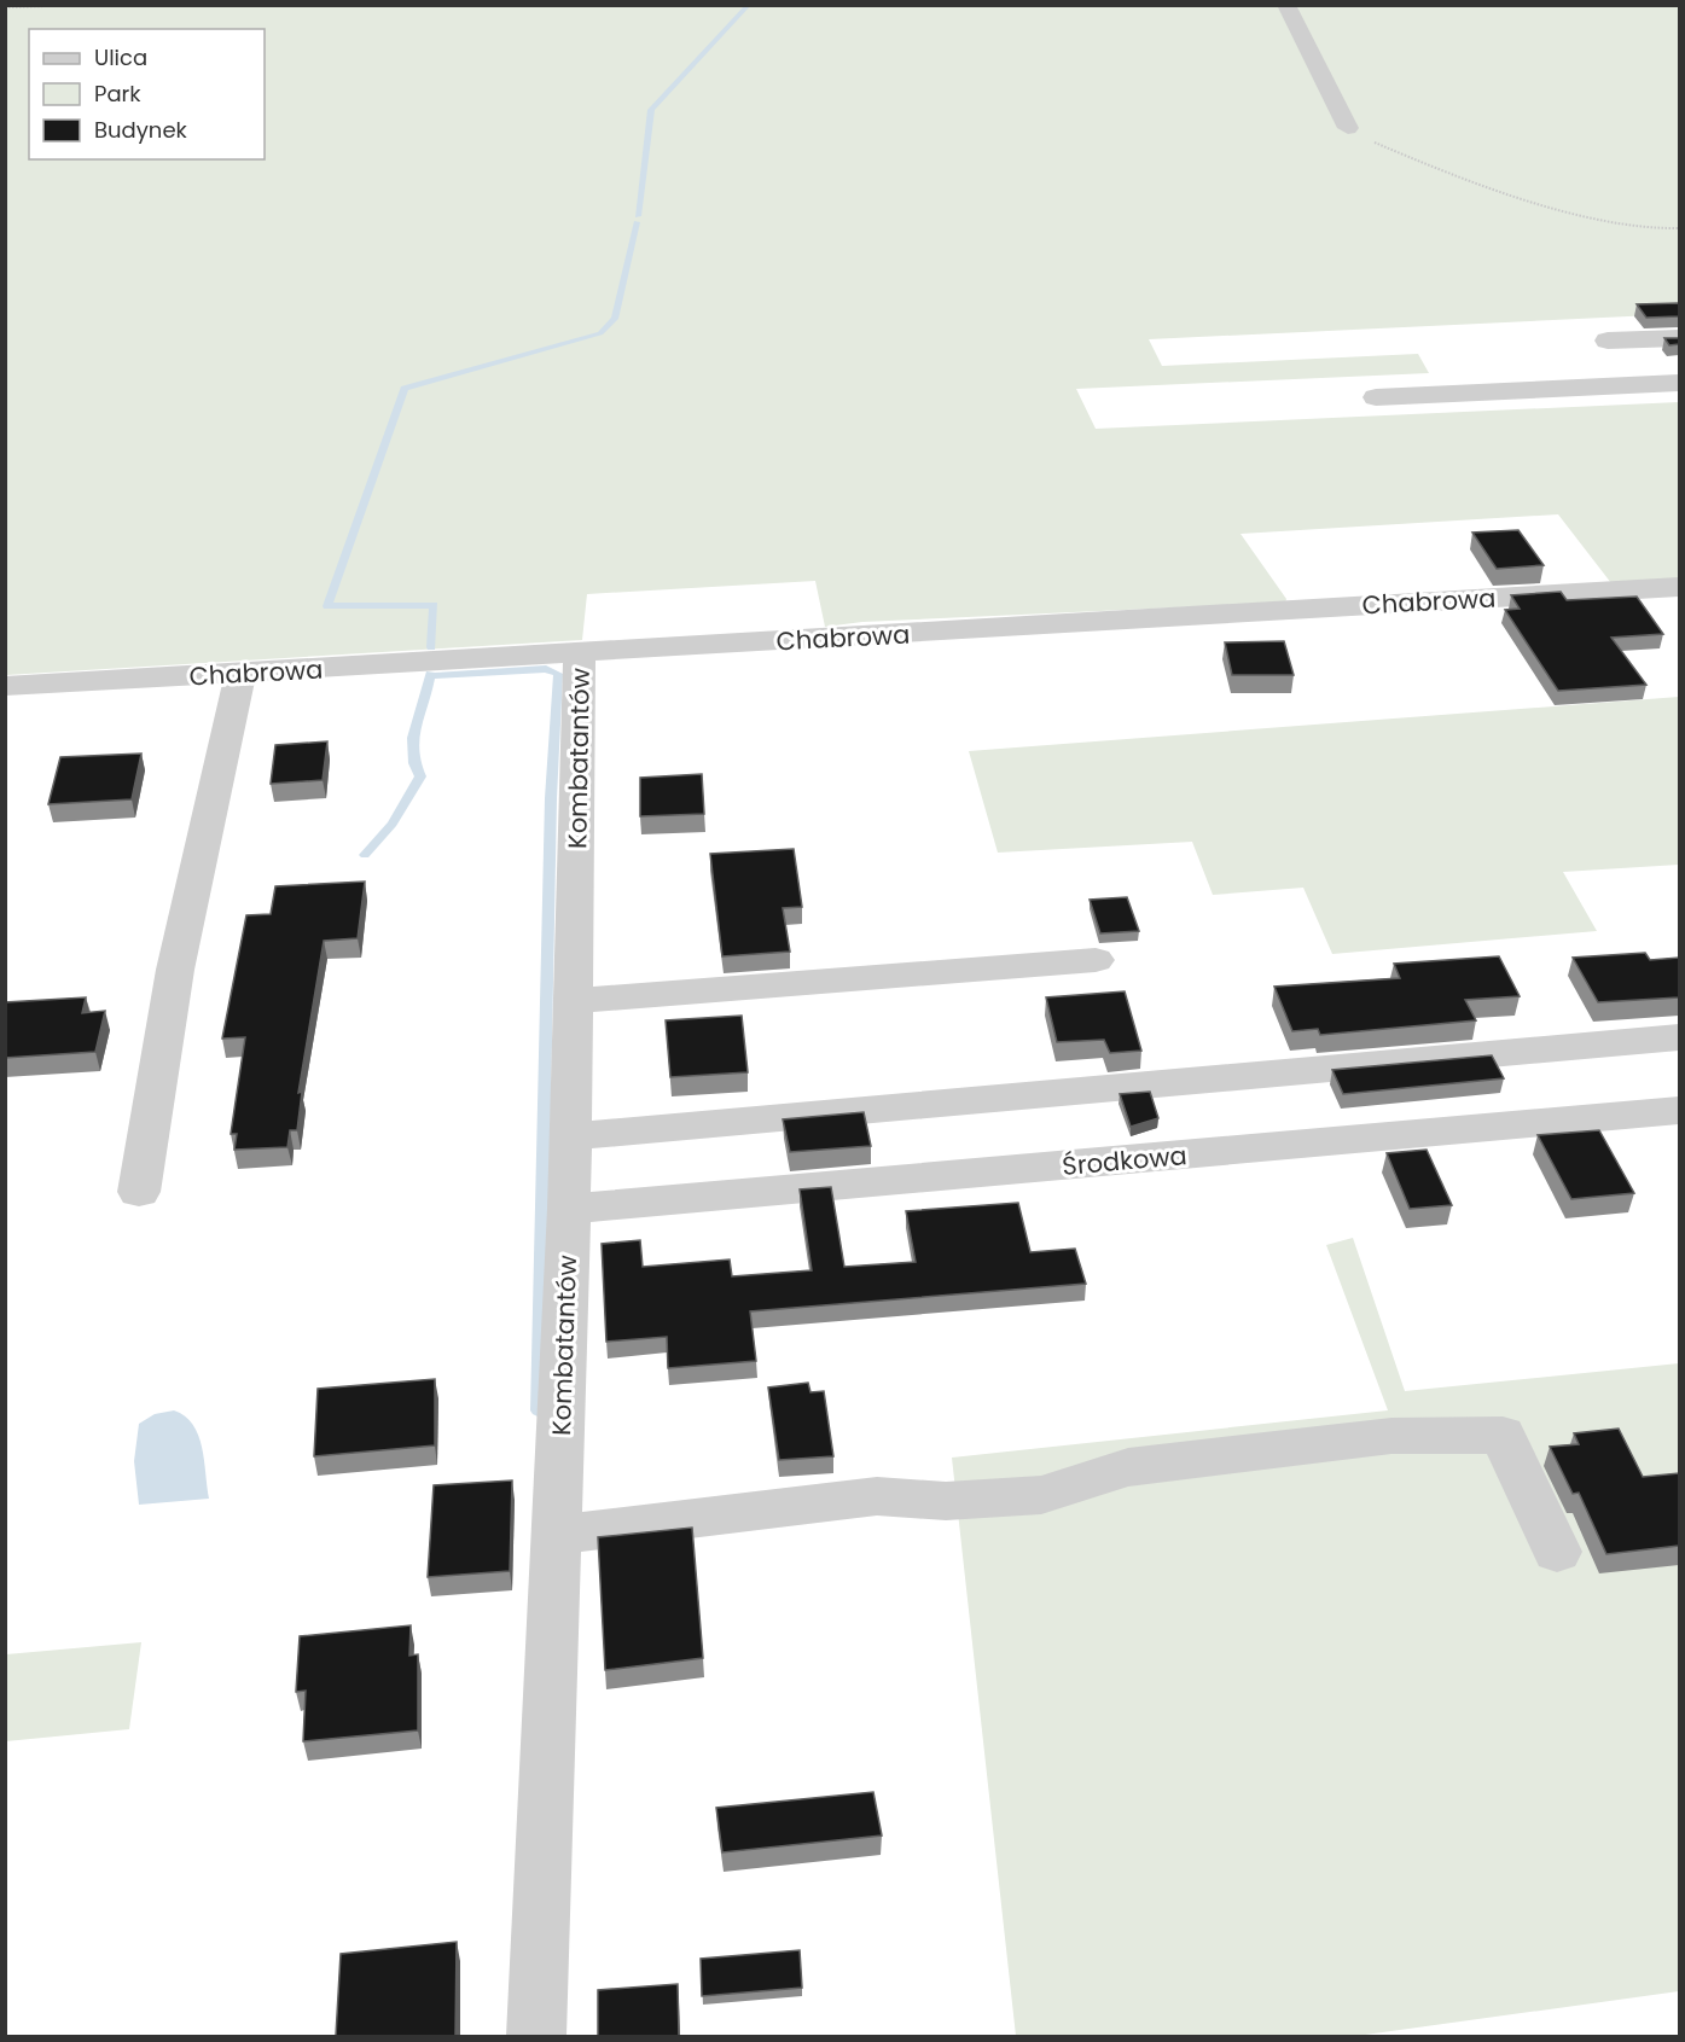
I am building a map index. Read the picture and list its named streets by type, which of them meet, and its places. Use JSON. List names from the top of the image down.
{
  "streets": {
    "street": ["Chabrowa", "Kombatantów", "Środkowa"]
  },
  "crossings": [
    ["Chabrowa", "Kombatantów"],
    ["Kombatantów", "Środkowa"]
  ],
  "legend": ["Ulica", "Park", "Budynek"]
}
